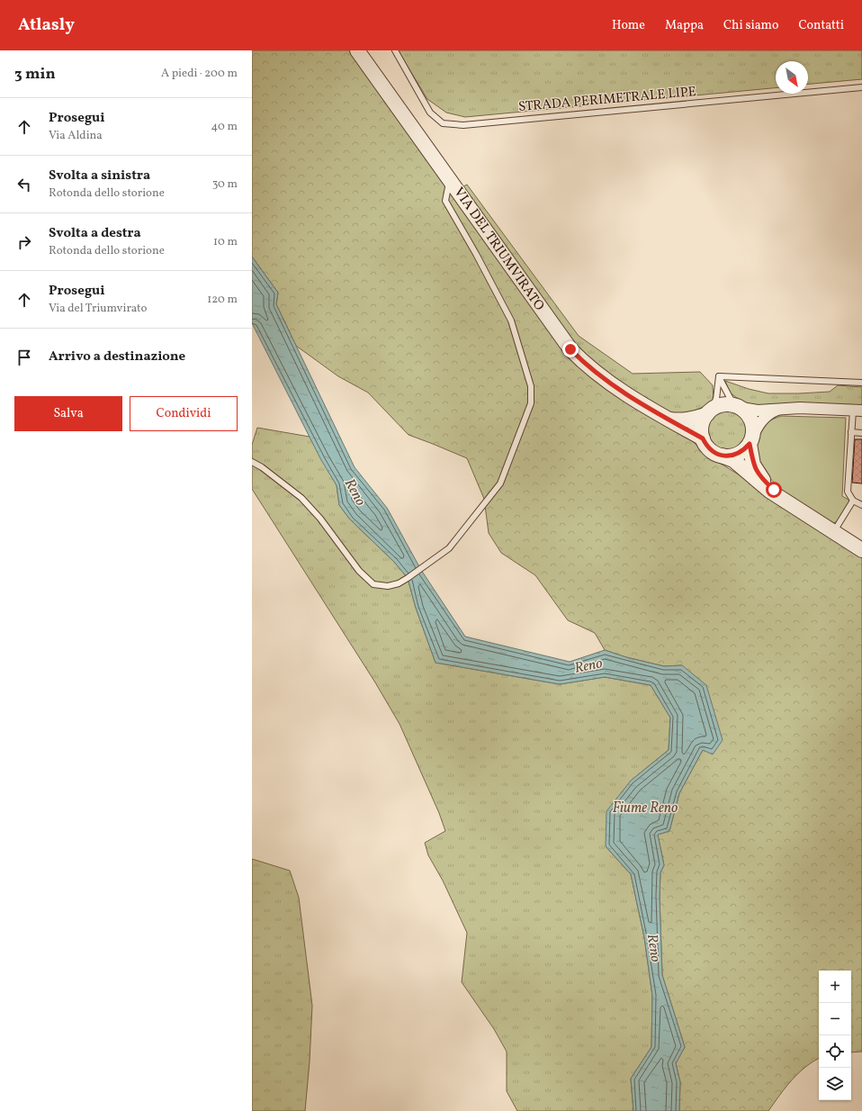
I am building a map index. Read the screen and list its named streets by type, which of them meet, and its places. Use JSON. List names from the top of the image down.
{
  "streets": {
    "street": ["VIA DEL TRIUMVIRATO"],
    "lane": ["STRADA PERIMETRALE LIPE"]
  },
  "water": ["Reno", "Fiume Reno"],
  "north": "bottom right",
  "page": {
    "header": "Atlasly",
    "nav": [
      "Home",
      "Mappa",
      "Chi siamo",
      "Contatti"
    ],
    "heading": ["3 min", "A piedi · 200 m"],
    "list": [
      ["Prosegui", "Via Aldina", "40 m"],
      ["Svolta a sinistra", "Rotonda dello storione", "30 m"],
      ["Svolta a destra", "Rotonda dello storione", "10 m"],
      ["Prosegui", "Via del Triumvirato", "120 m"],
      "Arrivo a destinazione"
    ],
    "buttons": ["Salva", "Condividi"],
    "map_buttons": ["+", "−"]
  }
}
